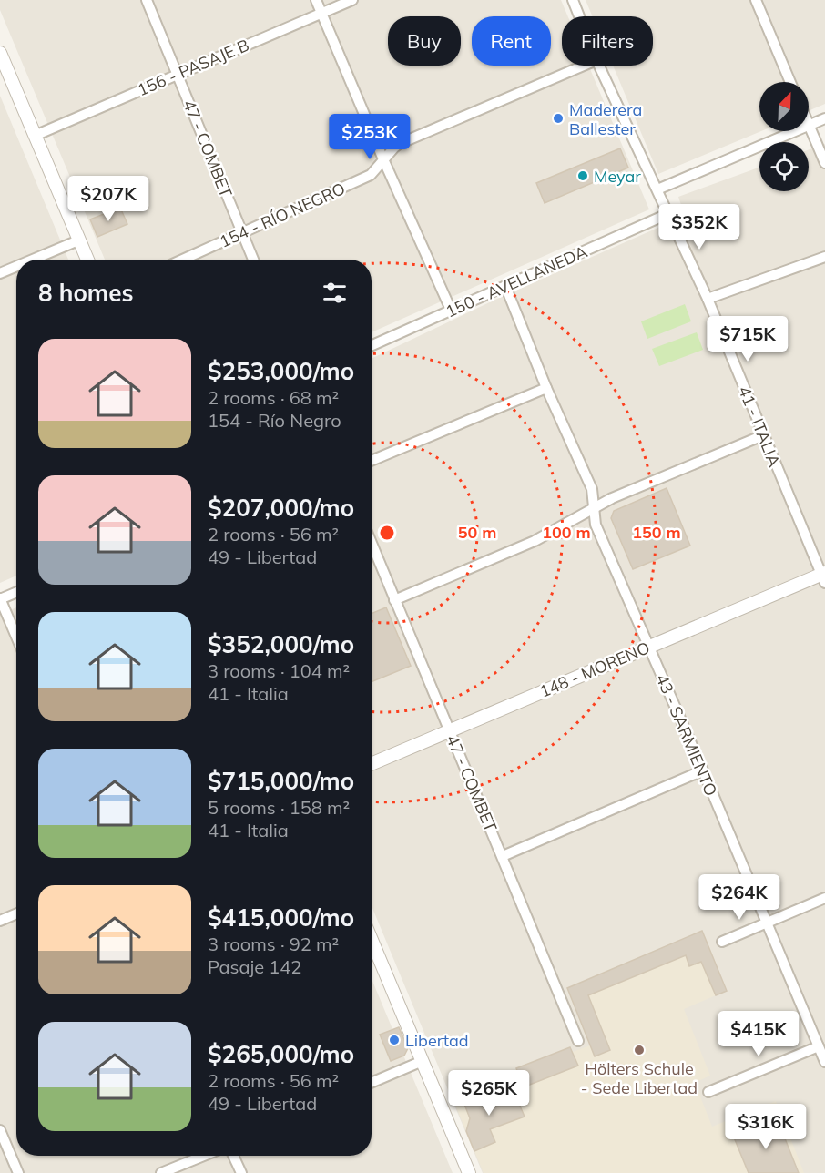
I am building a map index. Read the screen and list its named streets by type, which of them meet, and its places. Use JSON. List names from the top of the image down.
{
  "streets": {
    "street": [
      "156 - PASAJE B",
      "47 - COMBET",
      "154 - RÍO NEGRO",
      "150 - AVELLANEDA",
      "41 - ITALIA",
      "148 - MORENO",
      "43 - SARMIENTO"
    ]
  },
  "crossings": [
    ["156 - PASAJE B", "47 - COMBET"],
    ["47 - COMBET", "154 - RÍO NEGRO"],
    ["47 - COMBET", "148 - MORENO"],
    ["150 - AVELLANEDA", "41 - ITALIA"],
    ["150 - AVELLANEDA", "43 - SARMIENTO"],
    ["41 - ITALIA", "148 - MORENO"],
    ["148 - MORENO", "43 - SARMIENTO"]
  ],
  "places": [
    "Maderera Ballester",
    "Meyar",
    "Libertad",
    "Hölters Schule - Sede Libertad"
  ],
  "north": "top right",
  "page": {
    "chip": ["Buy", "Rent", "Filters"],
    "price": [
      "$253K",
      "$207K",
      "$352K",
      "$715K",
      "$264K",
      "$415K",
      "$265K",
      "$316K"
    ],
    "heading": "8 homes",
    "list": [
      {
        "name": "$253,000/mo",
        "note": "2 rooms · 68 m² · 154 - Río Negro"
      },
      {
        "name": "$207,000/mo",
        "note": "2 rooms · 56 m² · 49 - Libertad"
      },
      {
        "name": "$352,000/mo",
        "note": "3 rooms · 104 m² · 41 - Italia"
      },
      {
        "name": "$715,000/mo",
        "note": "5 rooms · 158 m² · 41 - Italia"
      },
      {
        "name": "$415,000/mo",
        "note": "3 rooms · 92 m² · Pasaje 142"
      },
      {
        "name": "$265,000/mo",
        "note": "2 rooms · 56 m² · 49 - Libertad"
      }
    ]
  },
  "rings": ["50 m", "100 m", "150 m"]
}
